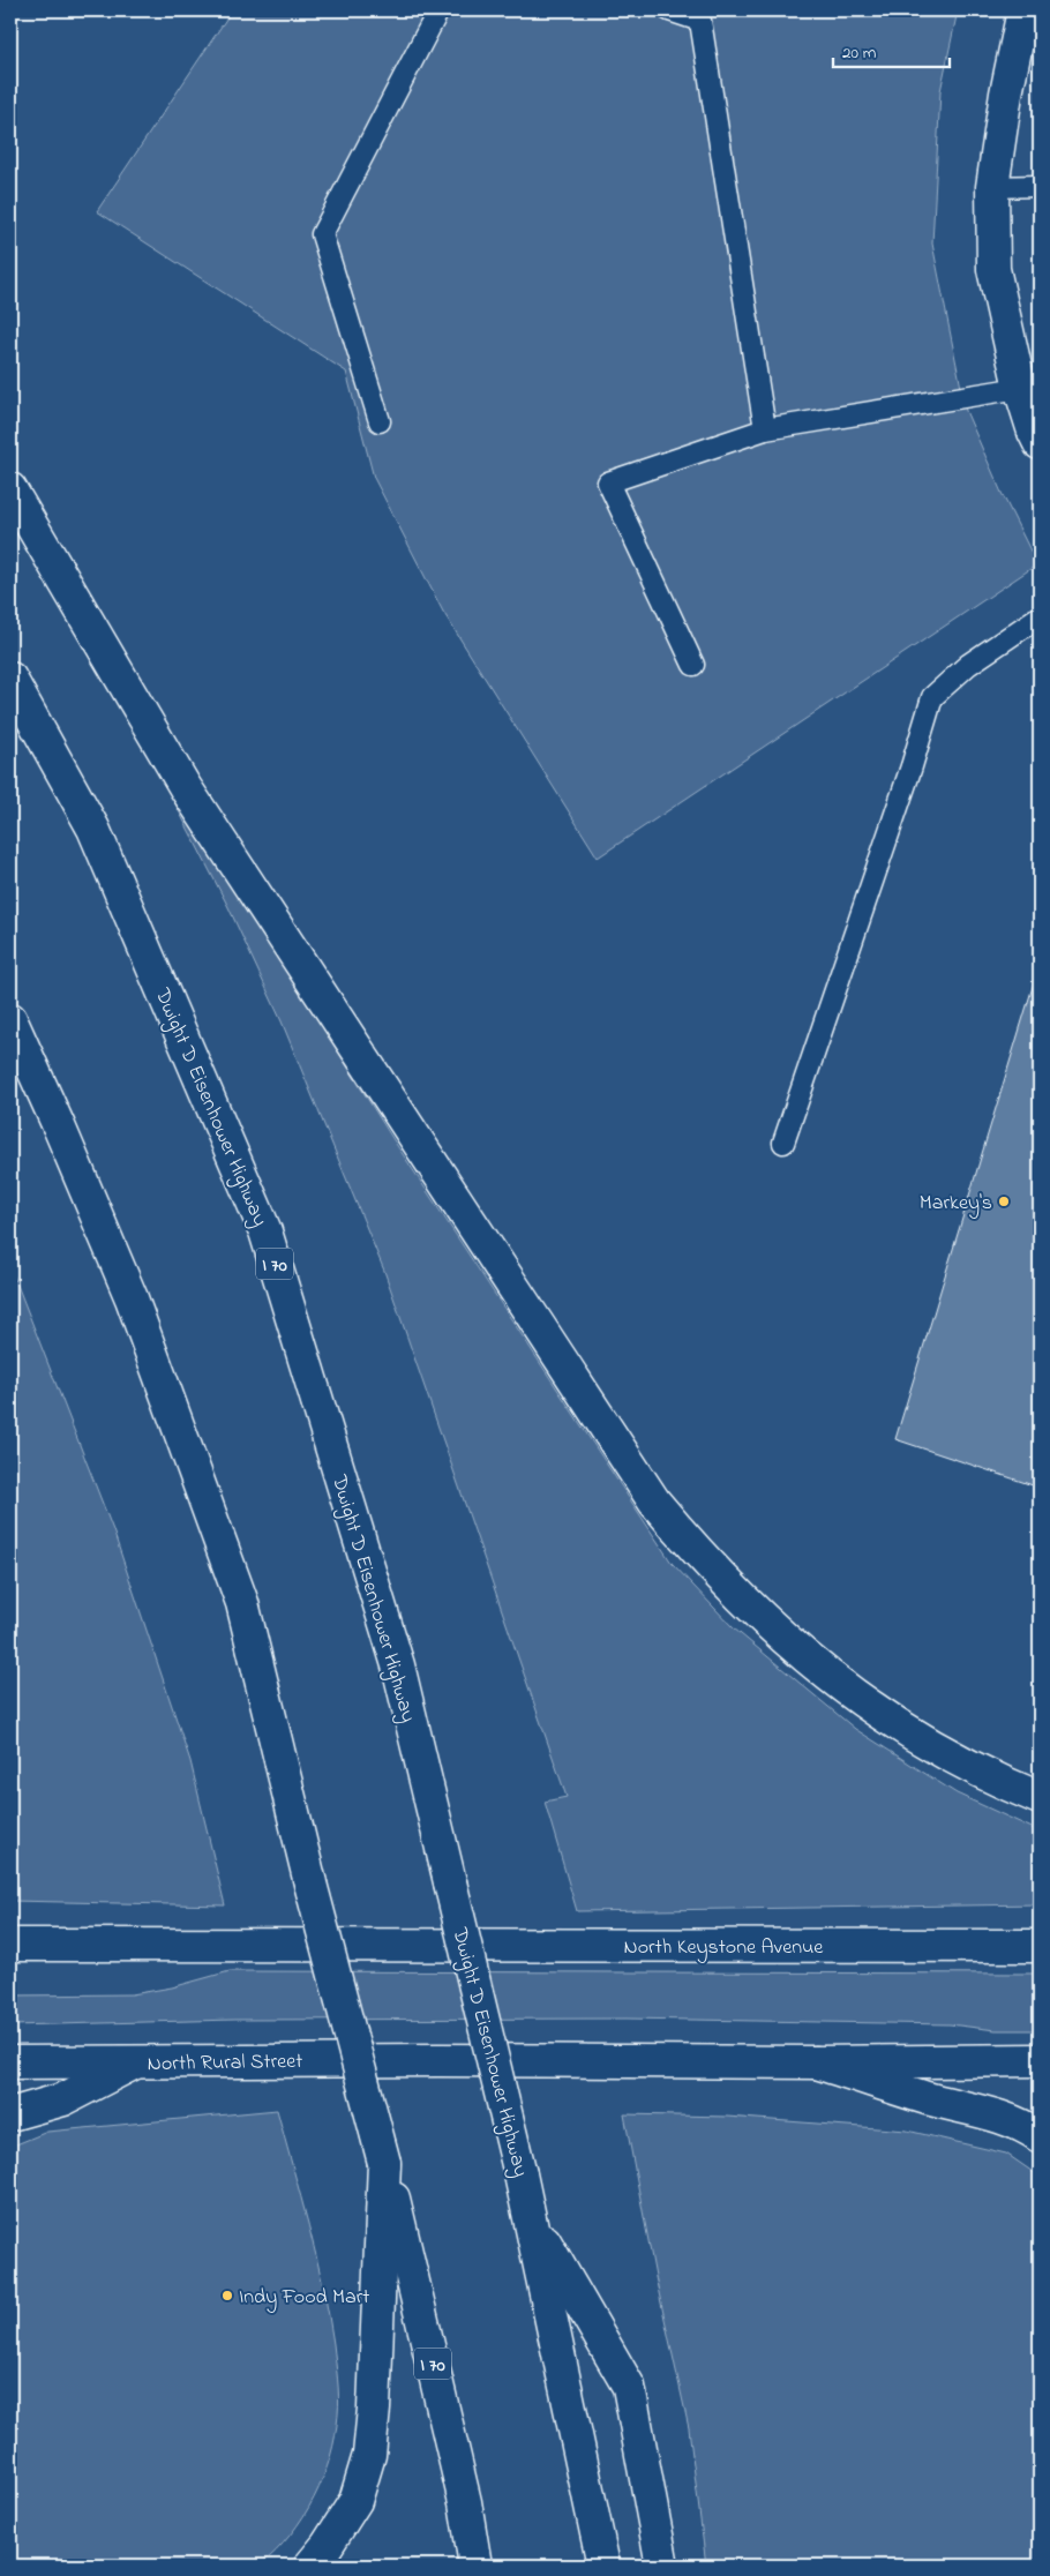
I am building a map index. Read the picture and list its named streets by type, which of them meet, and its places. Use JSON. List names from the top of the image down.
{
  "streets": {
    "main road": [
      "Dwight D Eisenhower Highway",
      "I 70",
      "North Keystone Avenue",
      "North Rural Street"
    ]
  },
  "places": ["Markey's", "Indy Food Mart"],
  "scale_bar": "20 m"
}
